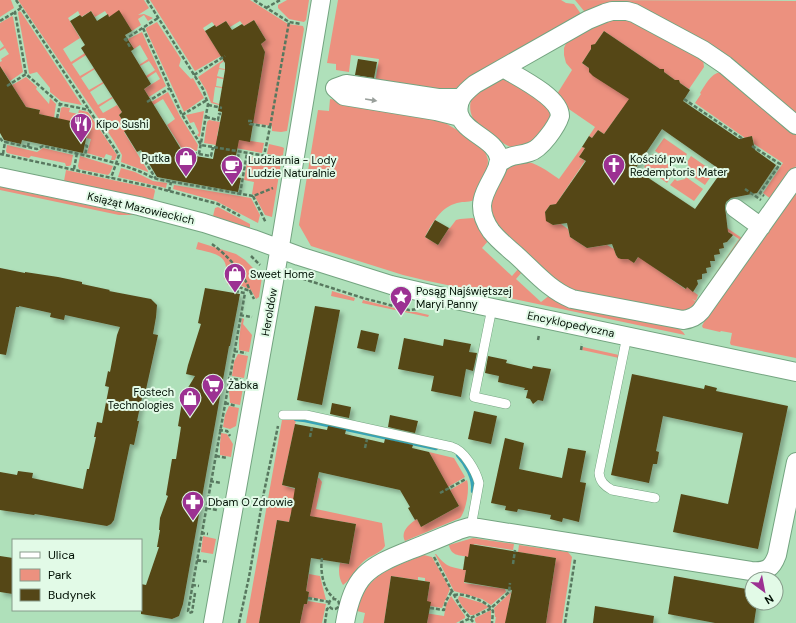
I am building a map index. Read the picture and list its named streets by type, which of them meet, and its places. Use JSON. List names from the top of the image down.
{
  "streets": {
    "street": ["Książąt Mazowieckich", "Heroldów", "Encyklopedyczna"]
  },
  "crossings": [
    ["Książąt Mazowieckich", "Heroldów"],
    ["Książąt Mazowieckich", "Encyklopedyczna"],
    ["Heroldów", "Encyklopedyczna"]
  ],
  "places": {
    "restaurant": ["Kipo Sushi"],
    "shop": ["Putka", "Sweet Home", "Fostech Technologies"],
    "church": ["Kościół pw. Redemptoris Mater"],
    "cafe": ["Ludziarnia - Lody Ludzie Naturalnie"],
    "place": ["Posąg Najświętszej Maryi Panny"],
    "supermarket": ["Żabka"],
    "pharmacy": ["Dbam O Zdrowie"]
  },
  "legend": ["Ulica", "Park", "Budynek"],
  "north": "bottom right"
}
